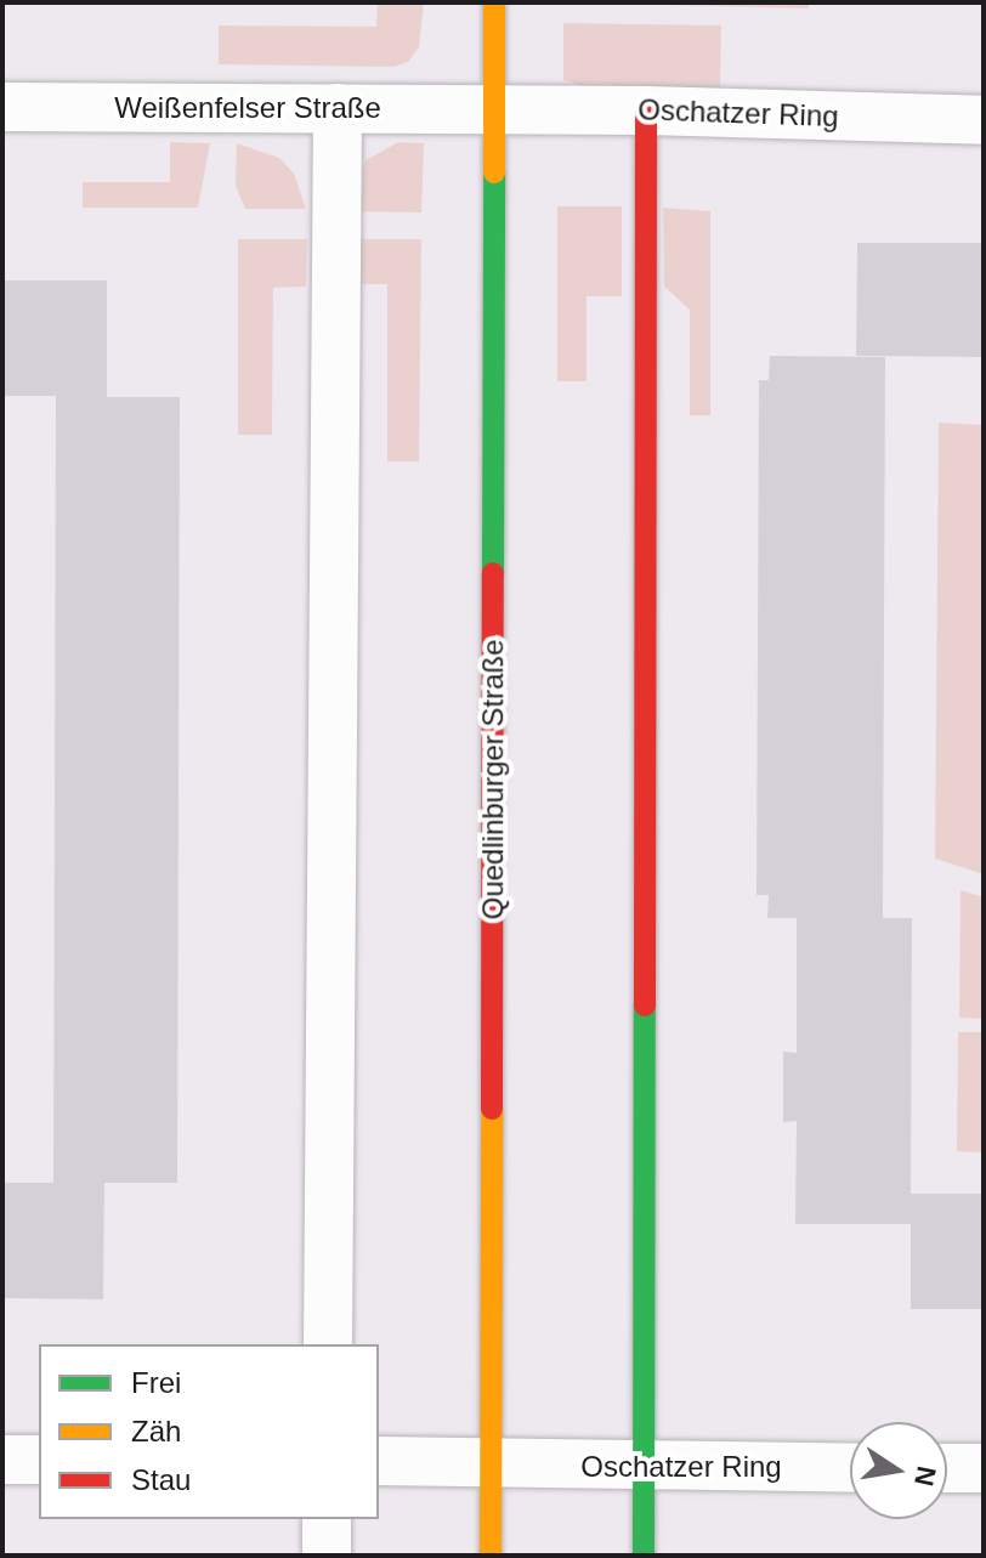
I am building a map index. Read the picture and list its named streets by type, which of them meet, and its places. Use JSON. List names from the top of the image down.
{
  "streets": {
    "street": ["Weißenfelser Straße", "Oschatzer Ring", "Quedlinburger Straße"]
  },
  "crossings": [
    ["Weißenfelser Straße", "Oschatzer Ring"],
    ["Weißenfelser Straße", "Quedlinburger Straße"],
    ["Oschatzer Ring", "Quedlinburger Straße"]
  ],
  "legend": ["Frei", "Zäh", "Stau"],
  "north": "right"
}
